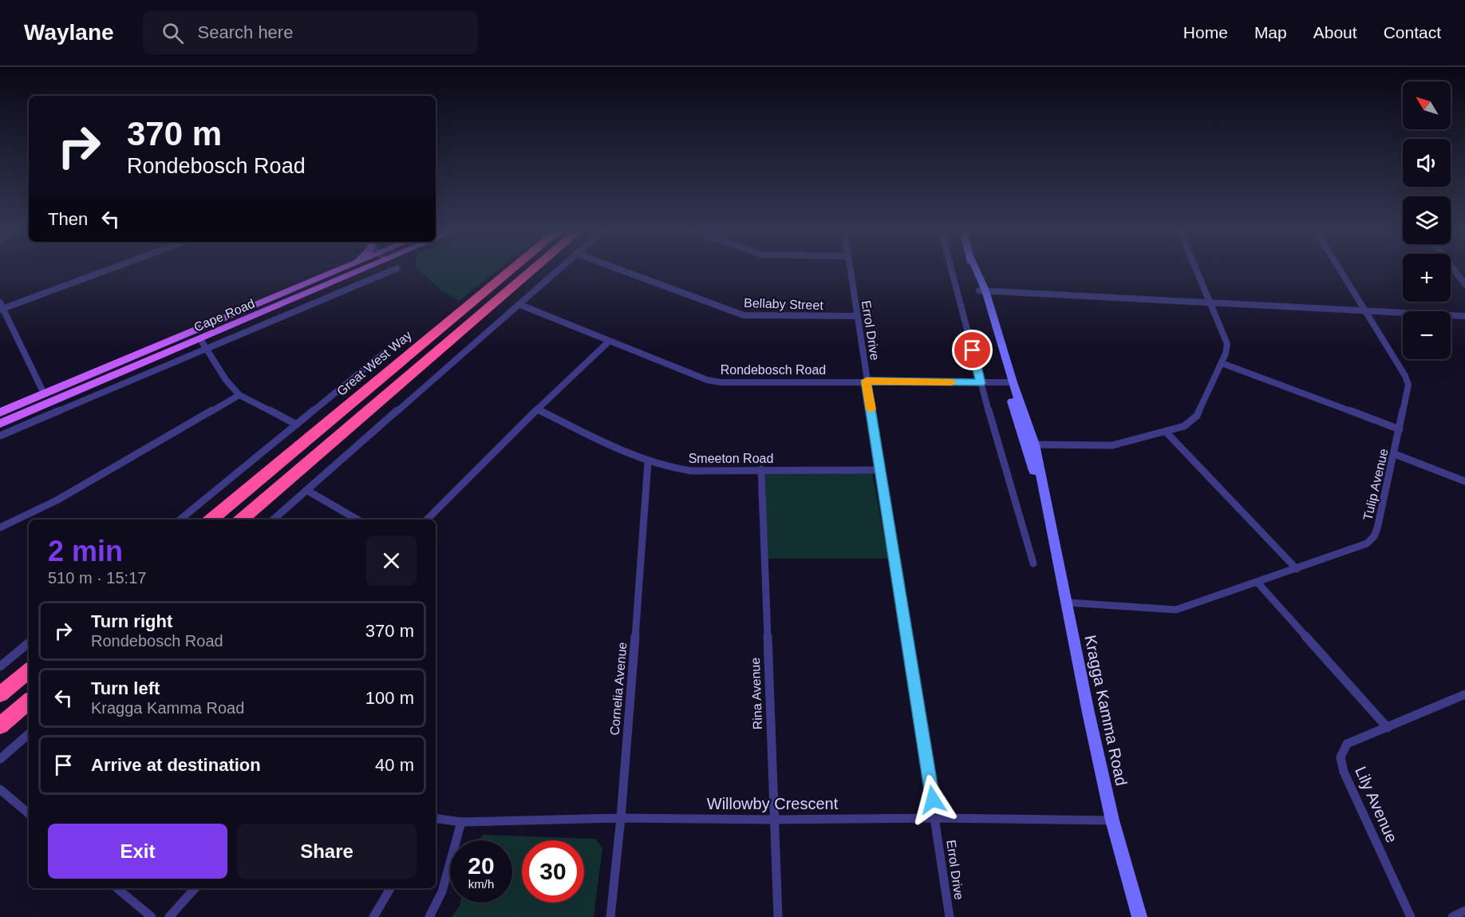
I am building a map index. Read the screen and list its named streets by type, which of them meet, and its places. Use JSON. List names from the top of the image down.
{
  "streets": {
    "highway": ["Great West Way"],
    "main road": ["Cape Road", "Kragga Kamma Road"],
    "street": [
      "Bellaby Street",
      "Errol Drive",
      "Rondebosch Road",
      "Smeeton Road",
      "Tulip Avenue",
      "Cornelia Avenue",
      "Rina Avenue",
      "Willowby Crescent",
      "Lily Avenue"
    ]
  },
  "crossings": [
    ["Bellaby Street", "Errol Drive"],
    ["Errol Drive", "Rondebosch Road"],
    ["Errol Drive", "Smeeton Road"],
    ["Errol Drive", "Willowby Crescent"],
    ["Rondebosch Road", "Kragga Kamma Road"],
    ["Smeeton Road", "Cornelia Avenue"],
    ["Smeeton Road", "Rina Avenue"],
    ["Tulip Avenue", "Kragga Kamma Road"],
    ["Cornelia Avenue", "Willowby Crescent"],
    ["Rina Avenue", "Willowby Crescent"],
    ["Kragga Kamma Road", "Willowby Crescent"]
  ],
  "north": "top left",
  "page": {
    "header": "Waylane",
    "search": "Search here",
    "nav": [
      "Home",
      "Map",
      "About",
      "Contact"
    ],
    "map_buttons": ["+", "−"],
    "turn": ["370 m", "Rondebosch Road"],
    "then": "Then",
    "heading": ["2 min", "510 m · 15:17"],
    "list": [
      {
        "name": "Turn right",
        "note": "Rondebosch Road",
        "value": "370 m"
      },
      {
        "name": "Turn left",
        "note": "Kragga Kamma Road",
        "value": "100 m"
      },
      {
        "name": "Arrive at destination",
        "value": "40 m"
      }
    ],
    "buttons": ["Exit", "Share"],
    "speed": "20 km/h",
    "limit": "30"
  }
}
